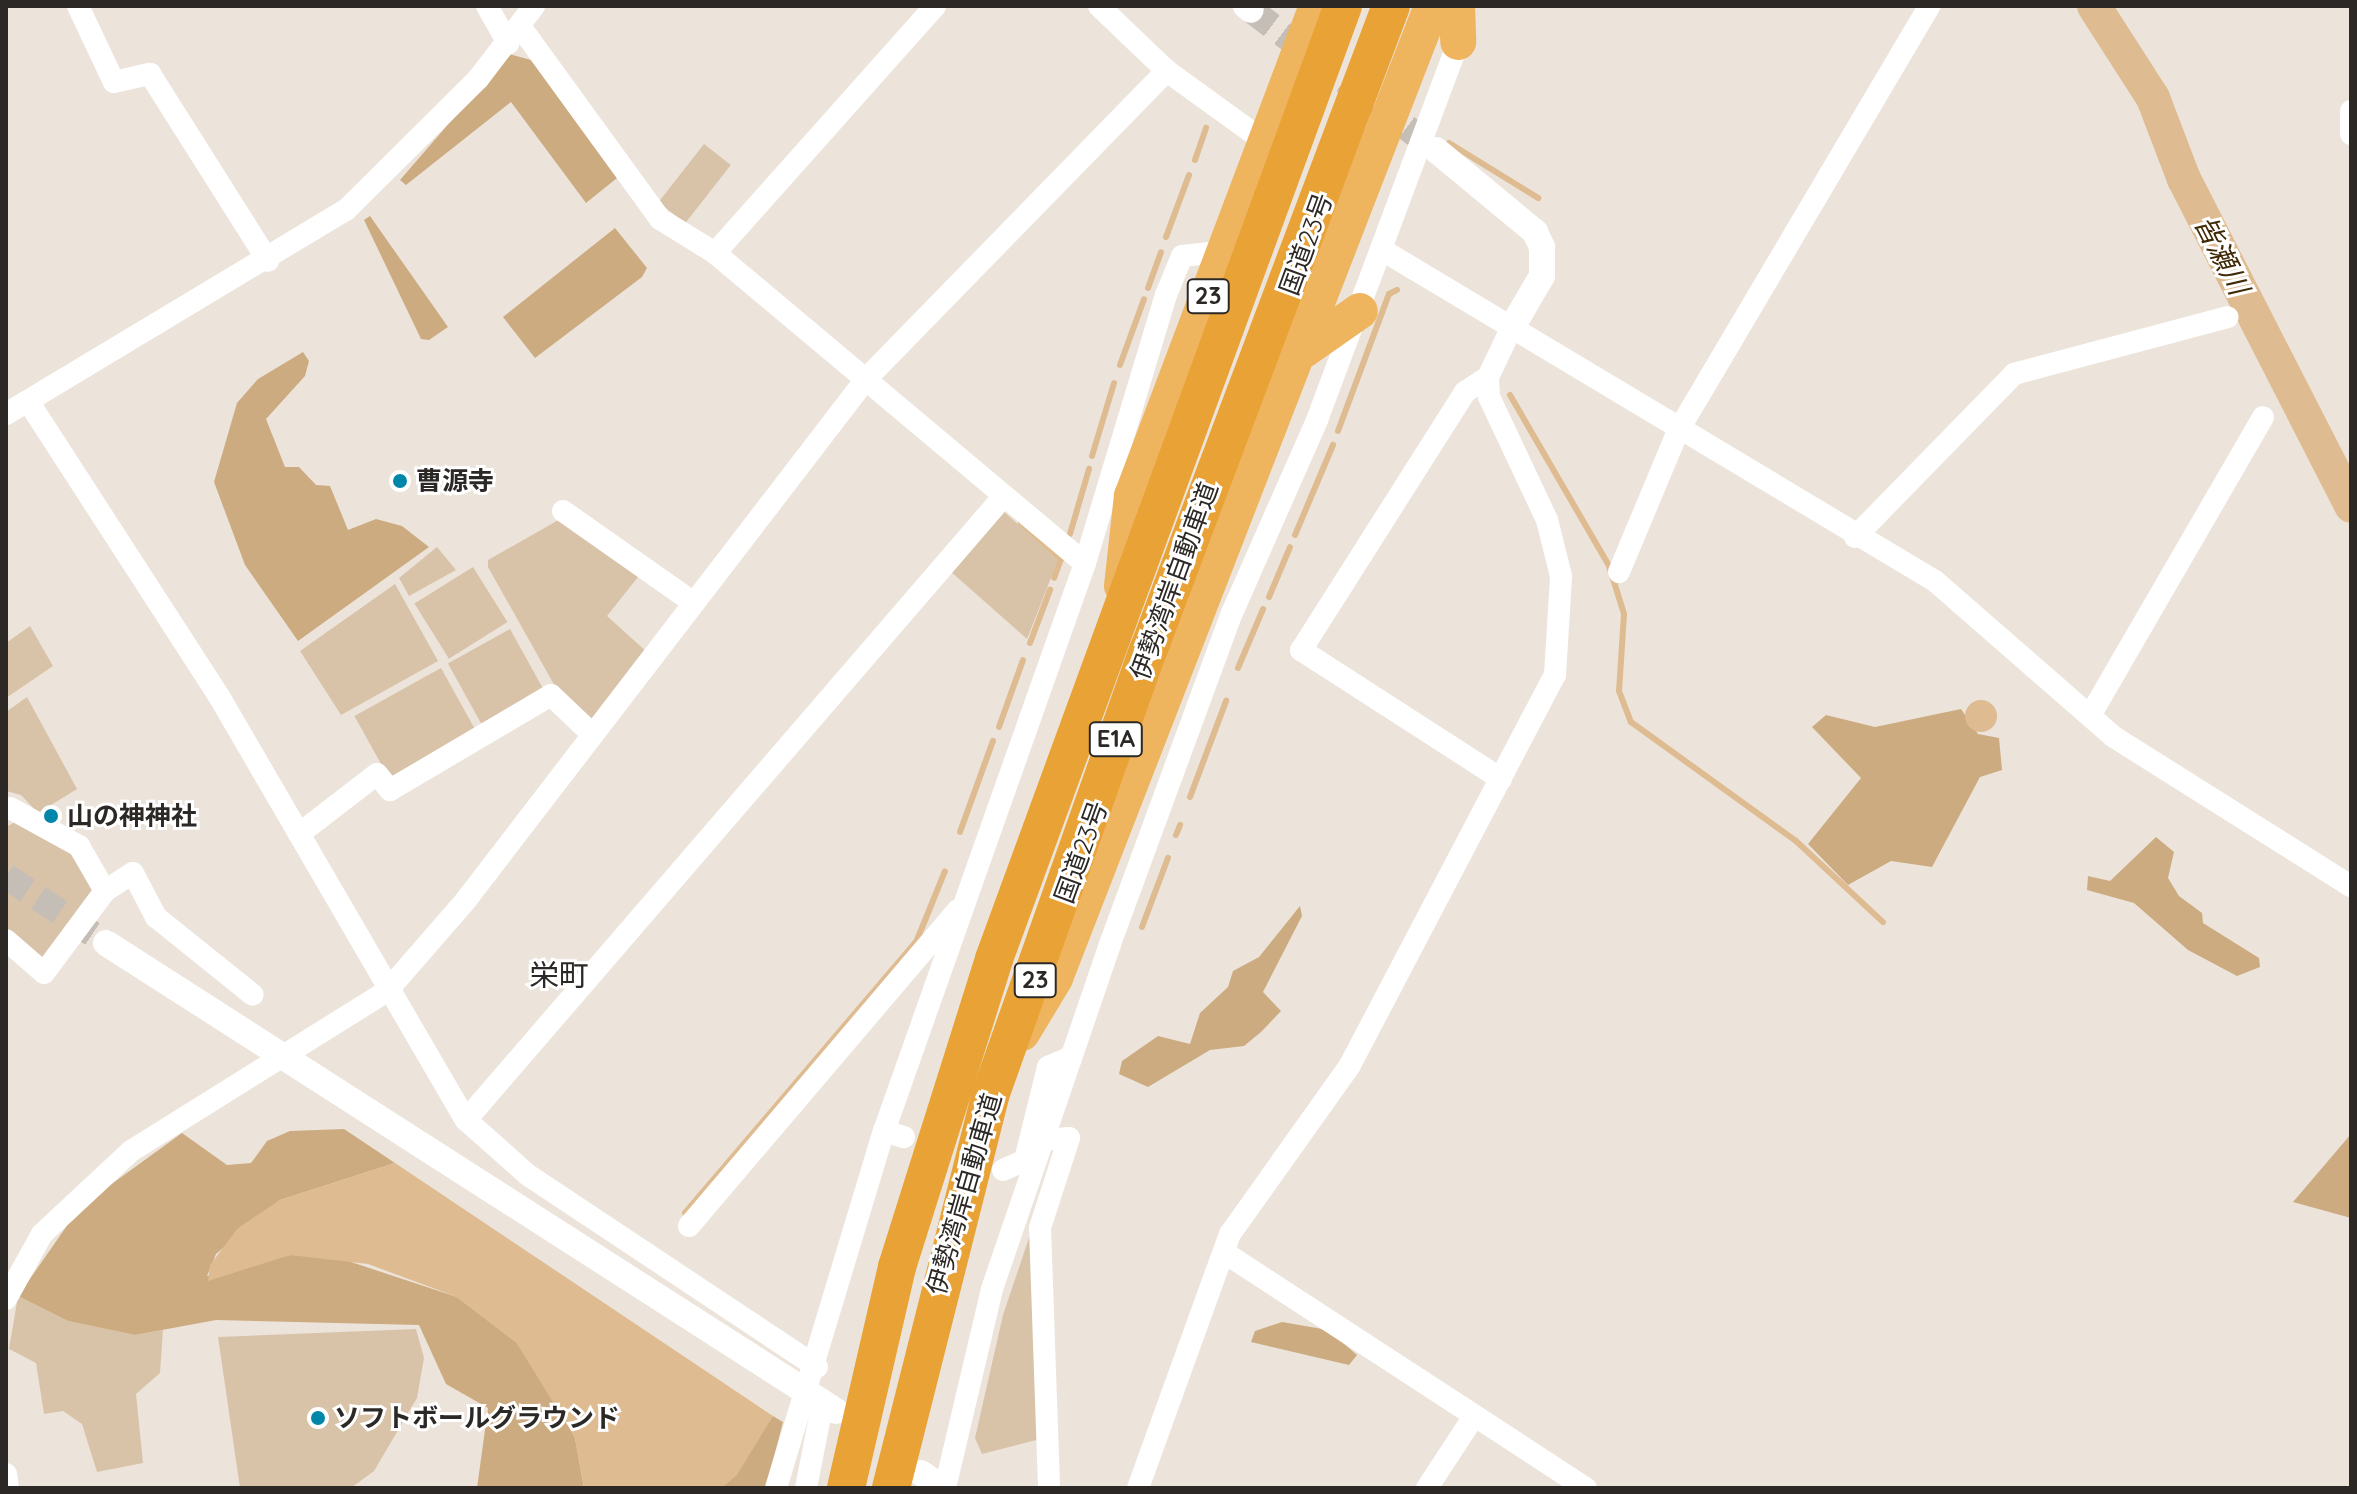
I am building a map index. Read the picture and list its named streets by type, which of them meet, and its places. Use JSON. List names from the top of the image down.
{
  "streets": {
    "highway": [
      "国道23号",
      "23",
      "伊勢湾岸自動車道",
      "E1A"
    ]
  },
  "crossings": [
    ["国道23号", "23"],
    ["国道23号", "伊勢湾岸自動車道"],
    ["23", "伊勢湾岸自動車道"]
  ],
  "districts": ["栄町"],
  "water": ["皆瀬川"],
  "places": ["曹源寺", "山の神神社", "ソフトボールグラウンド"]
}
